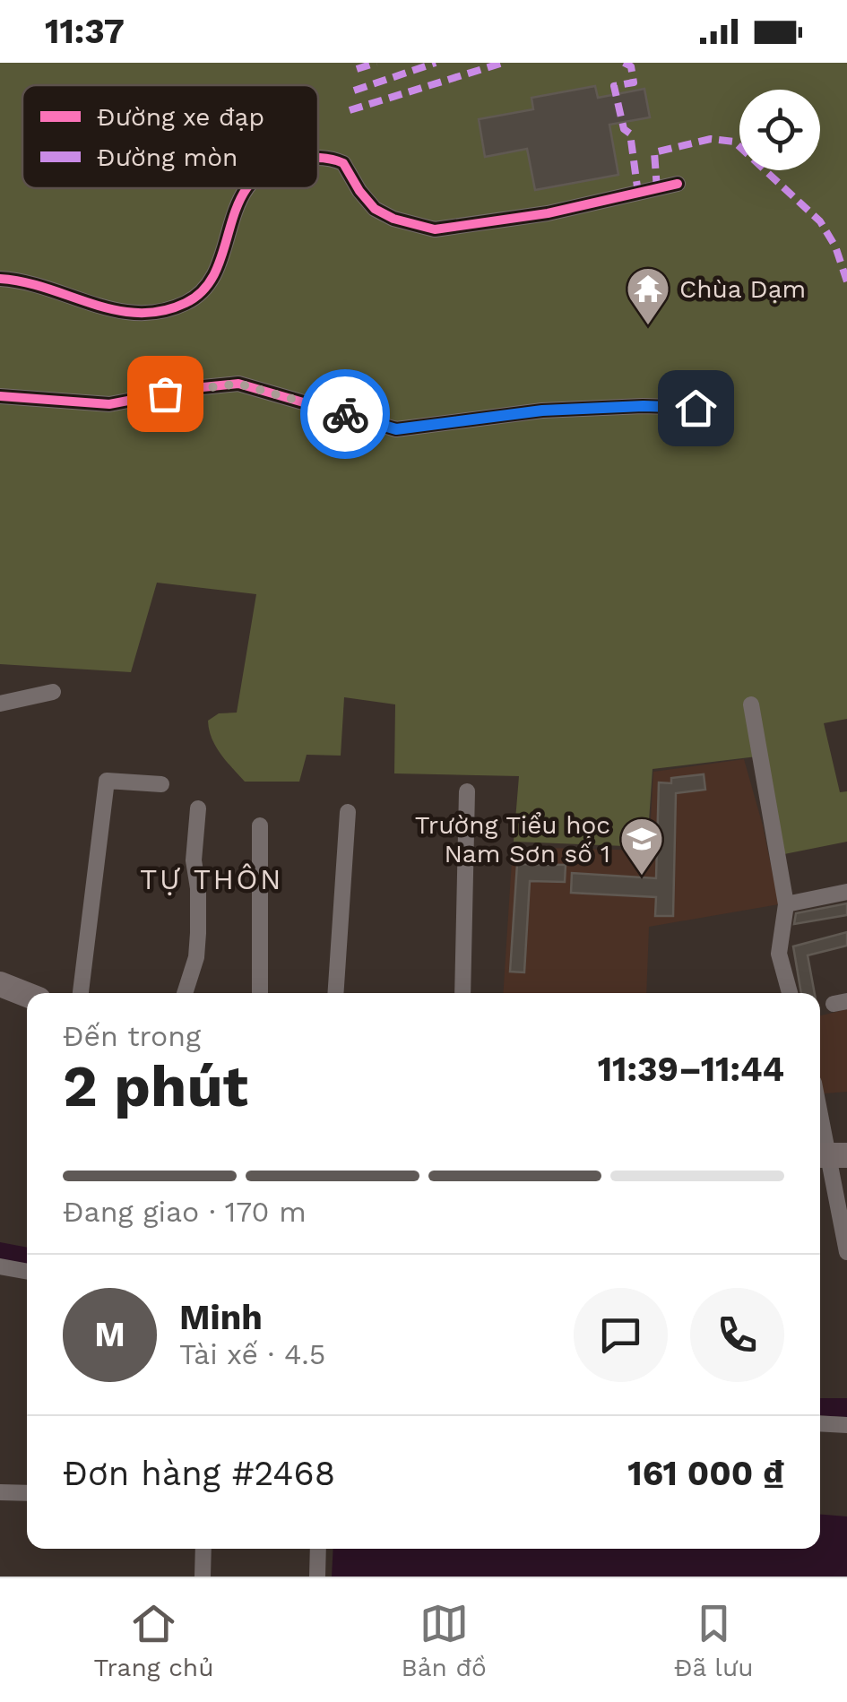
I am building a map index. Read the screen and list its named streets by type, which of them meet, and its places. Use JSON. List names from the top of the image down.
{
  "districts": ["TỰ THÔN"],
  "places": {
    "temple": ["Chùa Dạm"],
    "school or university": ["Trường Tiểu học Nam Sơn số 1"]
  },
  "legend": ["Đường xe đạp", "Đường mòn"],
  "page": {
    "status": "11:37",
    "heading": ["2 phút", "Đến trong", "11:39–11:44"],
    "panel": [
      "Minh",
      "Tài xế · 4.5",
      "Đơn hàng #2468",
      "161 000 ₫"
    ],
    "bar": "Đang giao · 170 m",
    "round": "M",
    "tabs": ["Trang chủ", "Bản đồ", "Đã lưu"]
  }
}
